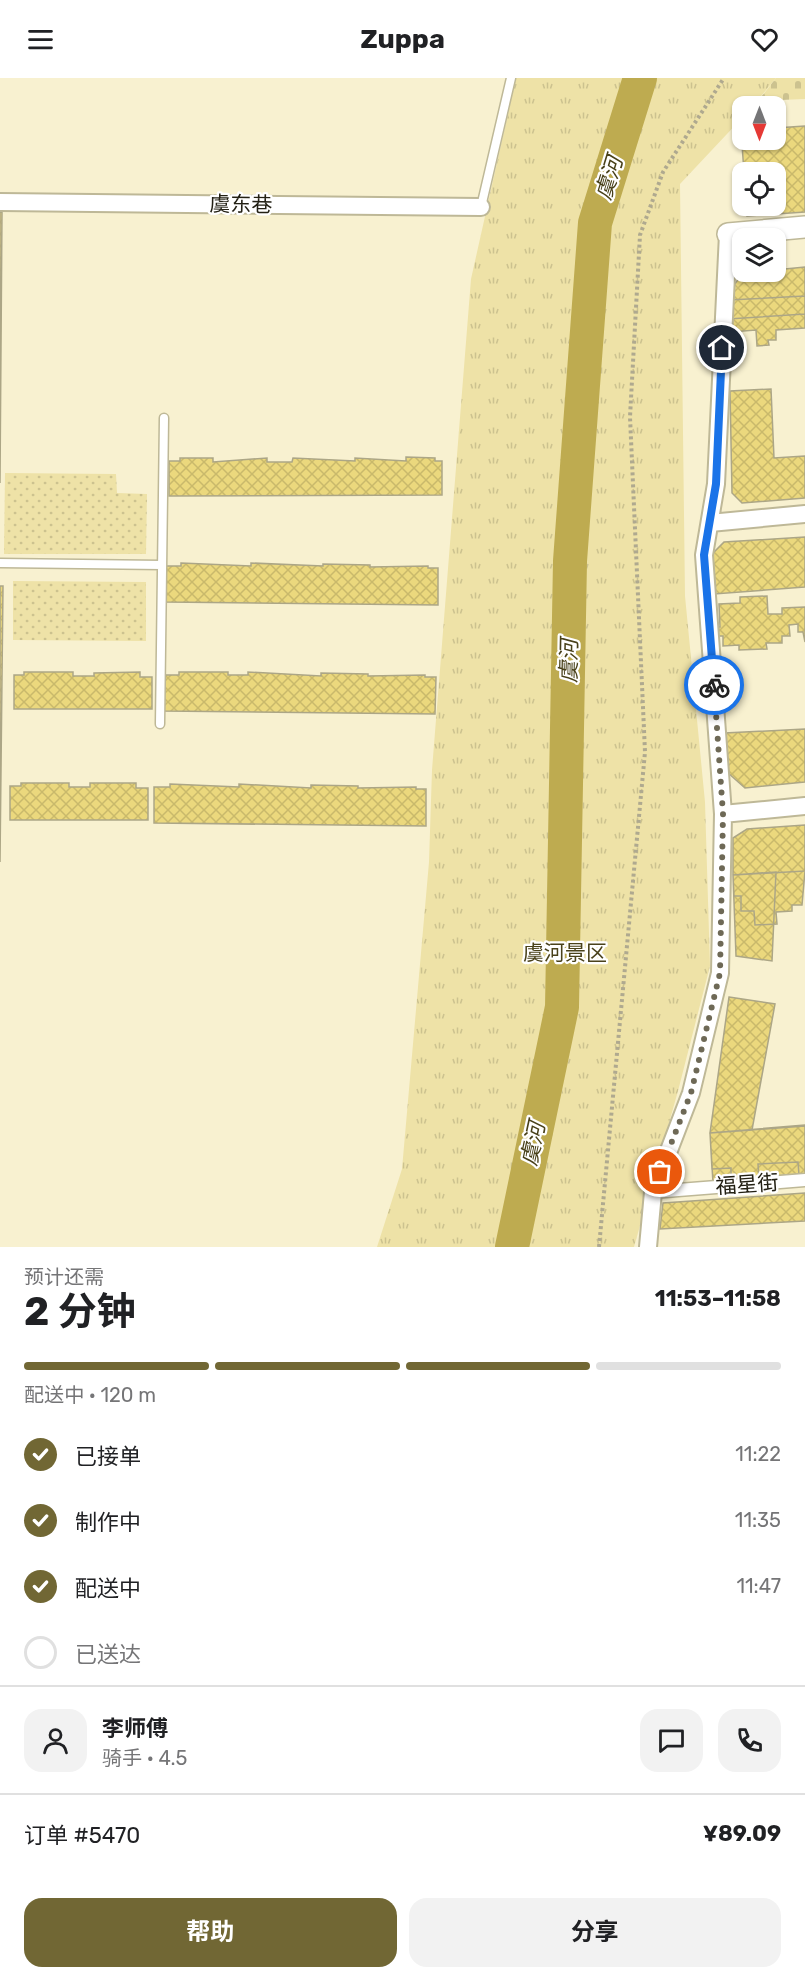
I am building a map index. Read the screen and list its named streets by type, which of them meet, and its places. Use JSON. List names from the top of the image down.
{
  "streets": {
    "street": ["虞东巷", "福星街"]
  },
  "water": ["虞河"],
  "parks": ["虞河景区"],
  "north": "bottom",
  "page": {
    "header": "Zuppa",
    "heading": ["2 分钟", "预计还需", "11:53–11:58"],
    "panel": [
      "李师傅",
      "骑手 · 4.5",
      "订单 #5470",
      "¥89.09"
    ],
    "bar": "配送中 · 120 m",
    "list": [
      ["已接单", "11:22"],
      ["制作中", "11:35"],
      ["配送中", "11:47"],
      "已送达"
    ],
    "buttons": ["帮助", "分享"]
  }
}
